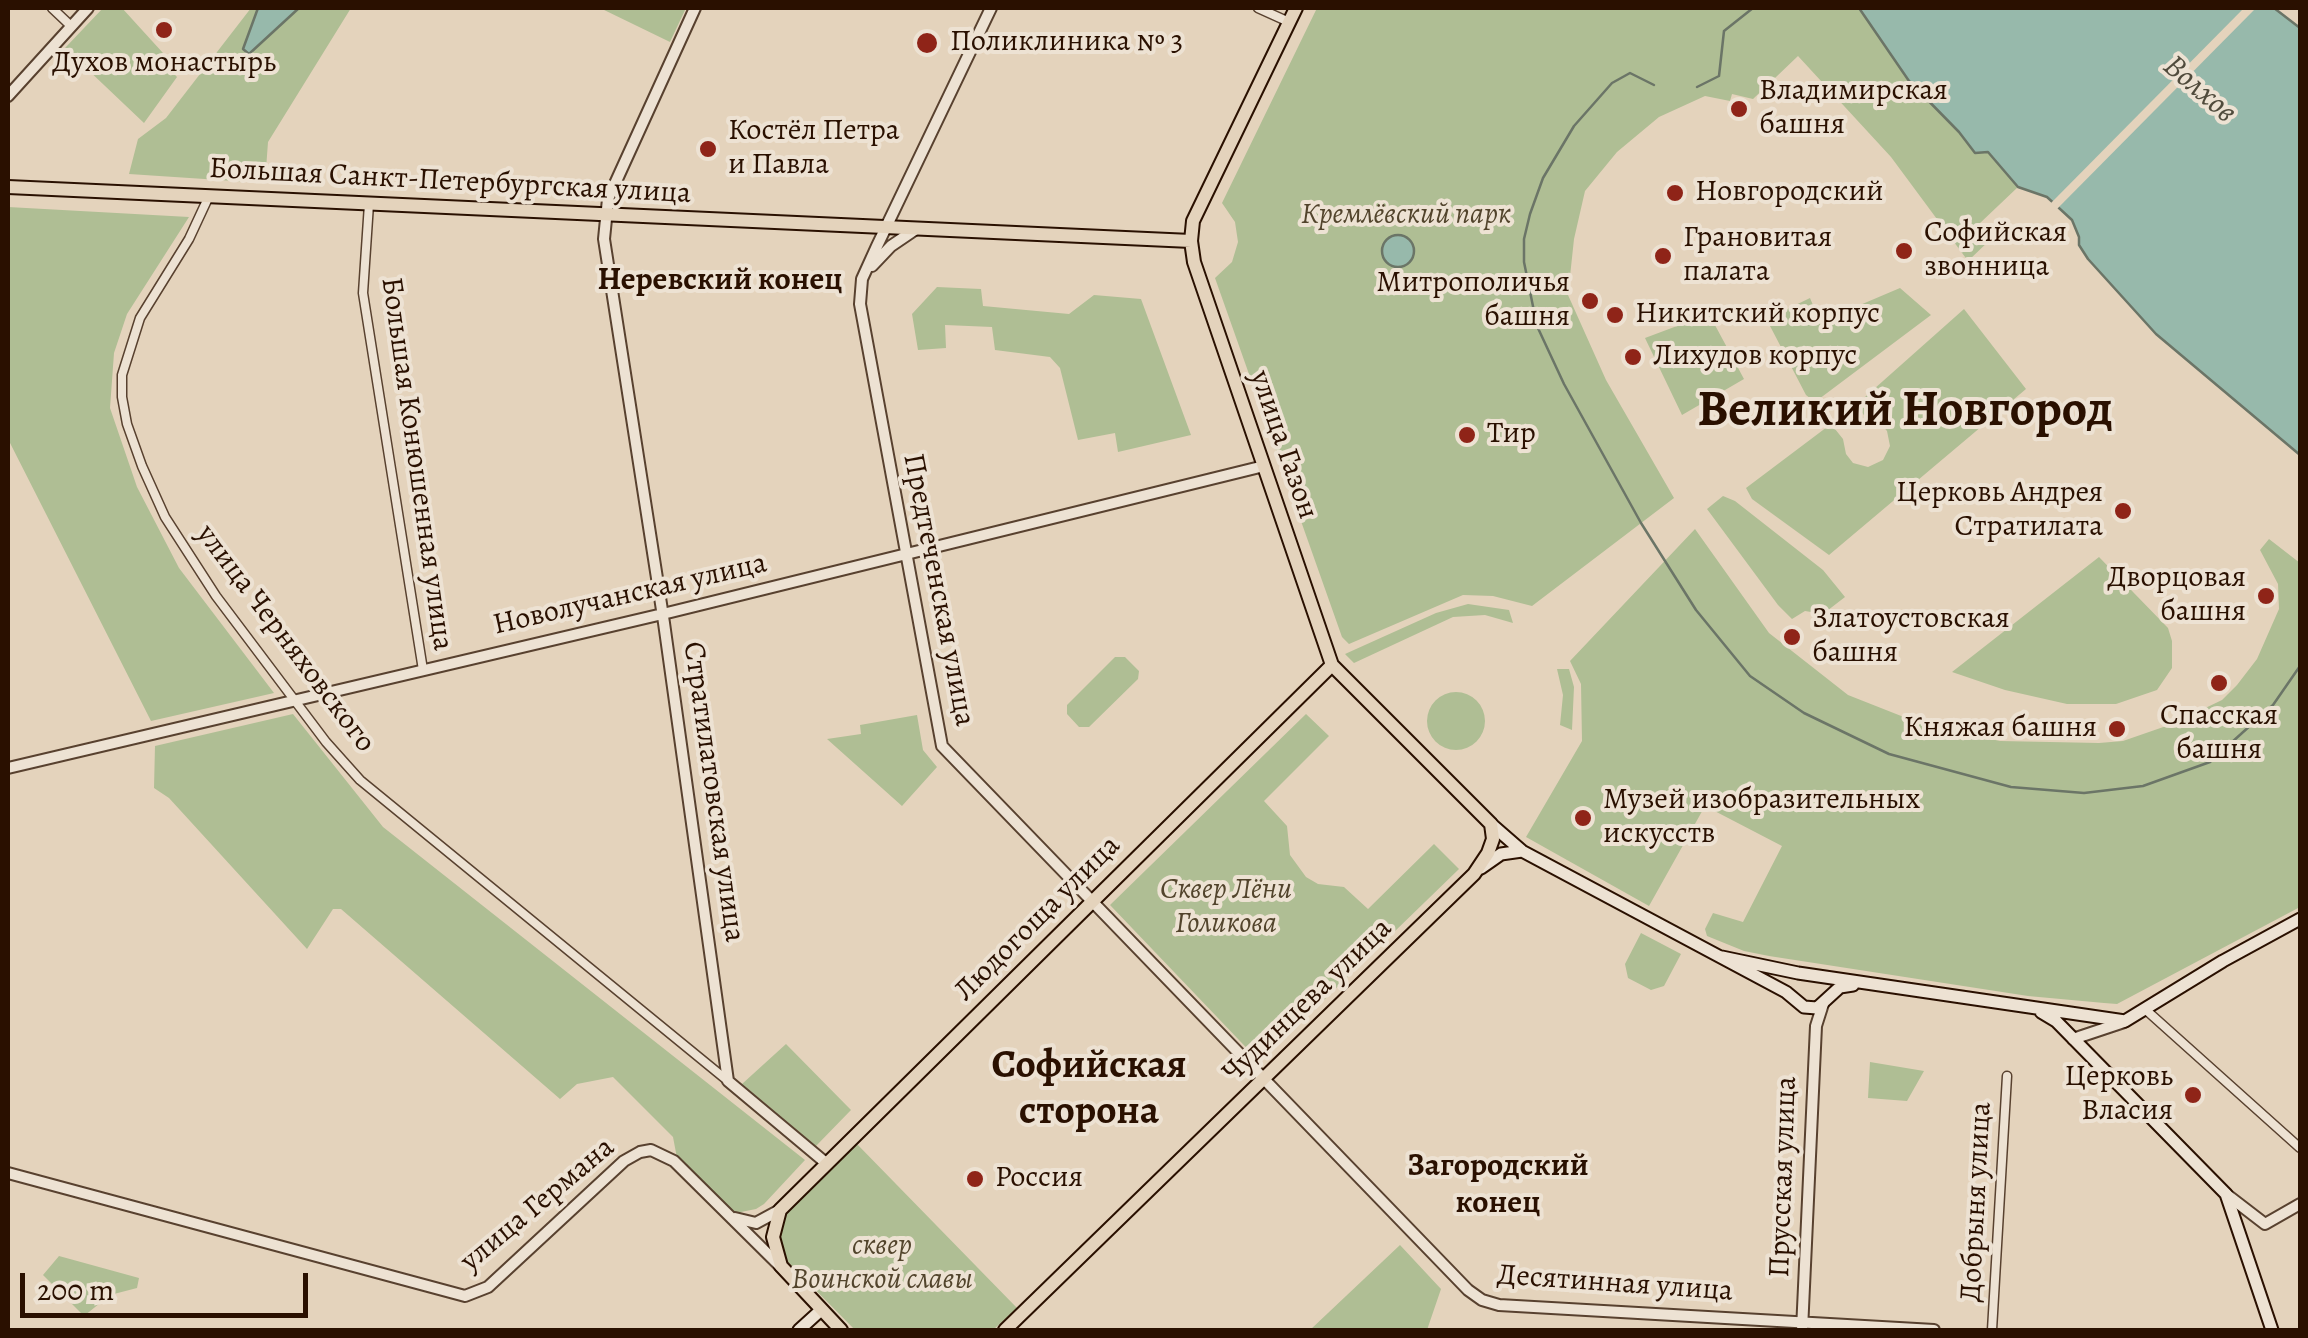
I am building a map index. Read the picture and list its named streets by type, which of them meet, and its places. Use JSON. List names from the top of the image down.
{
  "streets": {
    "main road": [
      "Большая Санкт-Петербургская улица",
      "улица Газон",
      "Людогоща улица",
      "Чудинцева улица"
    ],
    "street": [
      "Большая Конюшенная улица",
      "Предтеченская улица",
      "Новолучанская улица",
      "улица Черняховского",
      "Стратилатовская улица",
      "Прусская улица",
      "Добрыня улица",
      "улица Германа",
      "Десятинная улица"
    ]
  },
  "crossings": [
    ["Большая Санкт-Петербургская улица", "улица Газон"],
    ["Большая Санкт-Петербургская улица", "Большая Конюшенная улица"],
    ["Большая Санкт-Петербургская улица", "Предтеченская улица"],
    ["Большая Санкт-Петербургская улица", "улица Черняховского"],
    ["Большая Санкт-Петербургская улица", "Стратилатовская улица"],
    ["улица Газон", "Новолучанская улица"],
    ["улица Газон", "Людогоща улица"],
    ["Большая Конюшенная улица", "Новолучанская улица"],
    ["Предтеченская улица", "Новолучанская улица"],
    ["Предтеченская улица", "Людогоща улица"],
    ["Предтеченская улица", "Чудинцева улица"],
    ["Предтеченская улица", "Десятинная улица"],
    ["Новолучанская улица", "улица Черняховского"],
    ["Новолучанская улица", "Стратилатовская улица"],
    ["улица Черняховского", "Стратилатовская улица"],
    ["улица Черняховского", "Людогоща улица"],
    ["Чудинцева улица", "Десятинная улица"],
    ["Прусская улица", "Десятинная улица"]
  ],
  "districts": [
    "Неревский конец",
    "Великий Новгород",
    "Софийская сторона",
    "Загородский конец"
  ],
  "water": ["Волхов"],
  "parks": ["Кремлёвский парк", "Сквер Лёни Голикова", "сквер Воинской славы"],
  "places": [
    "Духов монастырь",
    "Поликлиника № 3",
    "Владимирская башня",
    "Костёл Петра и Павла",
    "Новгородский",
    "Софийская звонница",
    "Грановитая палата",
    "Митрополичья башня",
    "Никитский корпус",
    "Лихудов корпус",
    "Тир",
    "Церковь Андрея Стратилата",
    "Дворцовая башня",
    "Златоустовская башня",
    "Спасская башня",
    "Княжая башня",
    "Музей изобразительных искусств",
    "Церковь Власия",
    "Россия"
  ],
  "scale_bar": "200 m"
}
